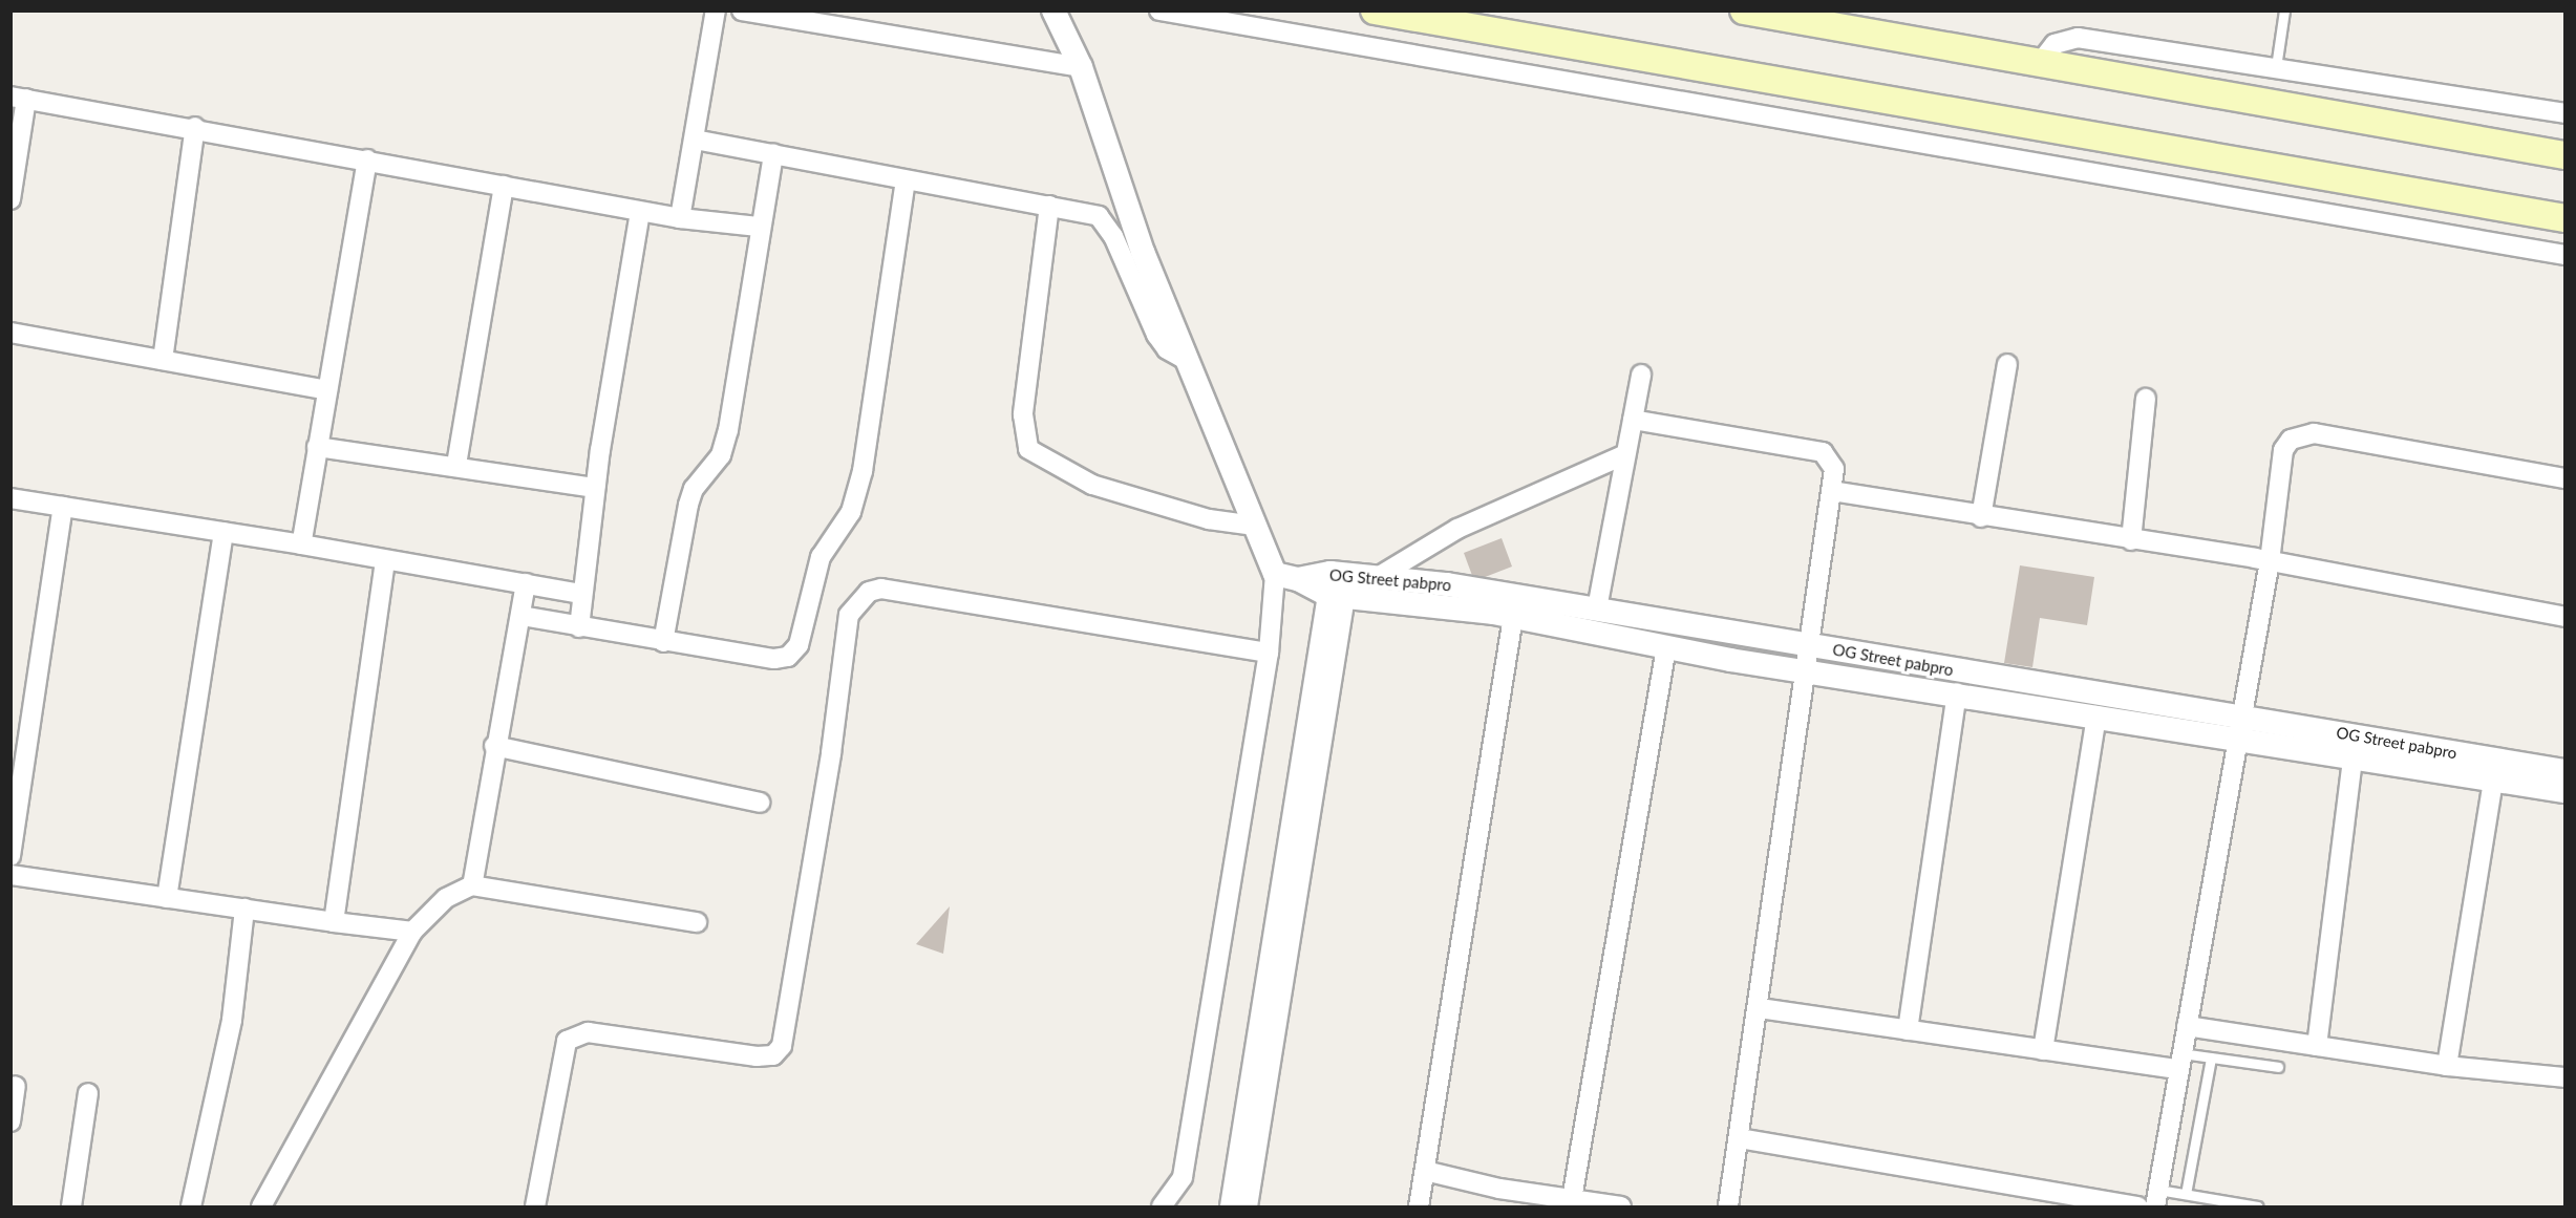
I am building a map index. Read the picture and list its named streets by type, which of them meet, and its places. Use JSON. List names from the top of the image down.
{
  "streets": {
    "street": ["OG Street pabpro"]
  }
}
